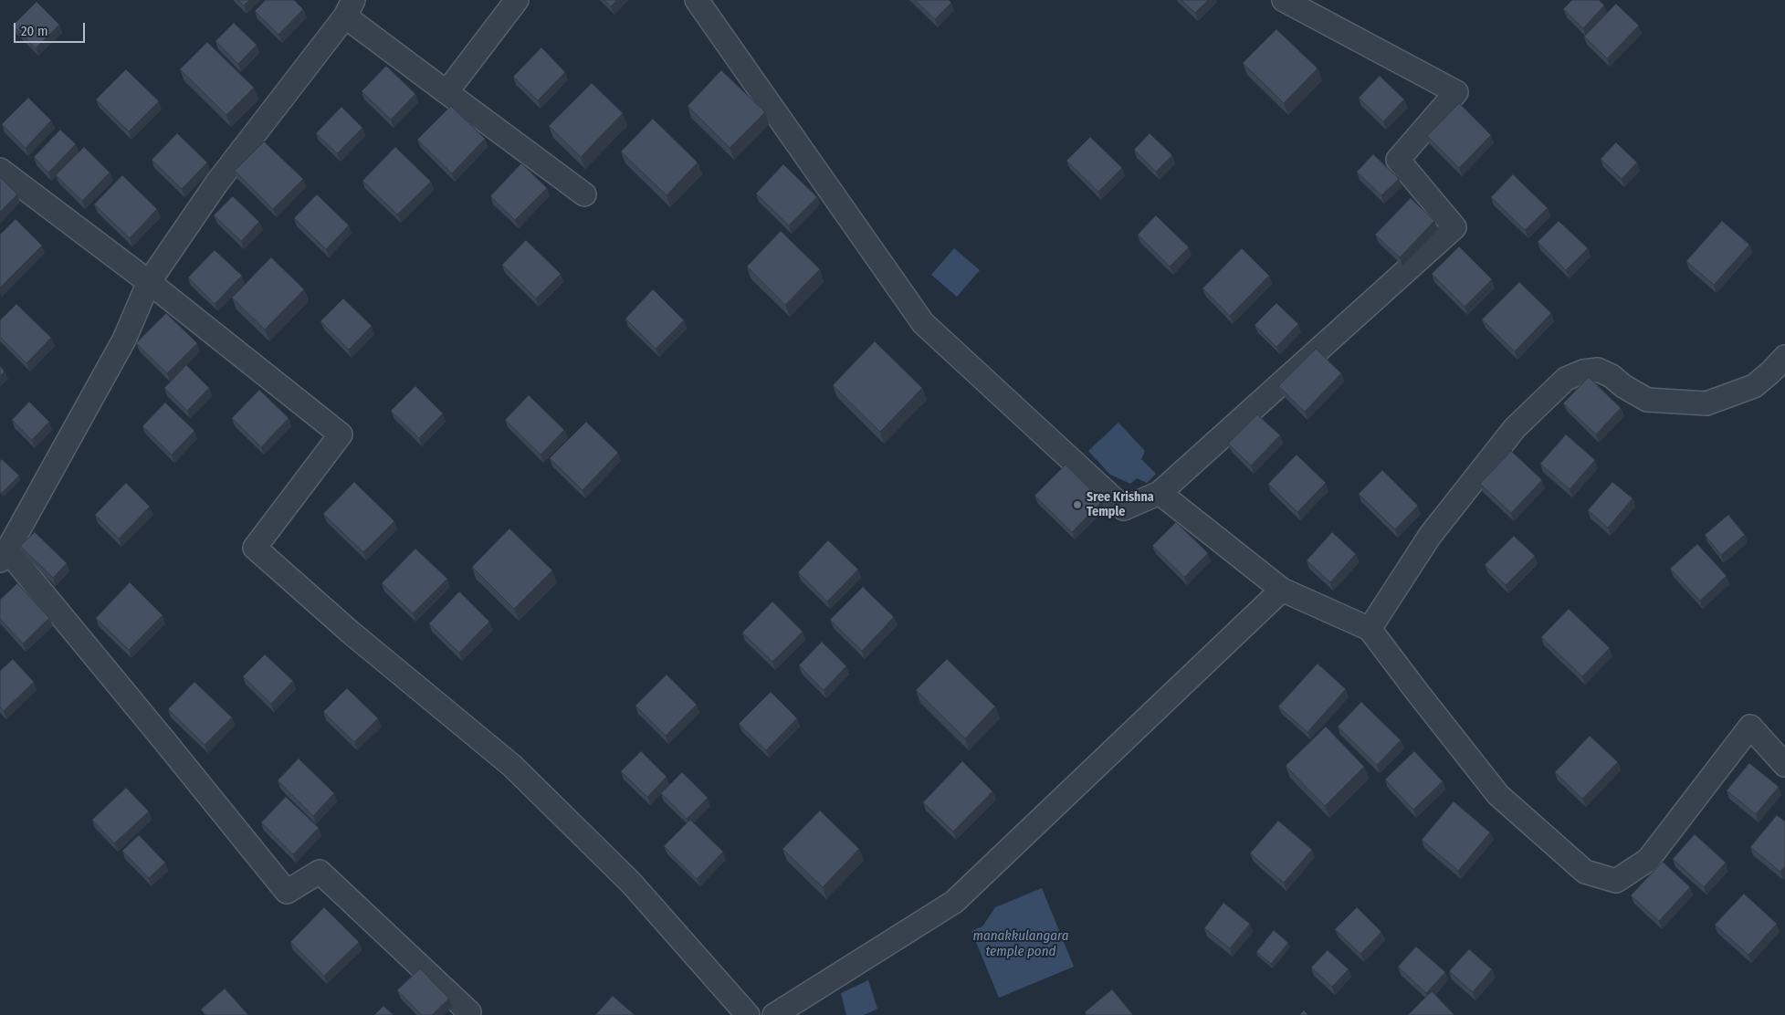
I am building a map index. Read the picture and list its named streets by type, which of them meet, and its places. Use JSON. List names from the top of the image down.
{
  "water": ["manakkulangara temple pond"],
  "places": ["Sree Krishna Temple"],
  "scale_bar": "20 m"
}
